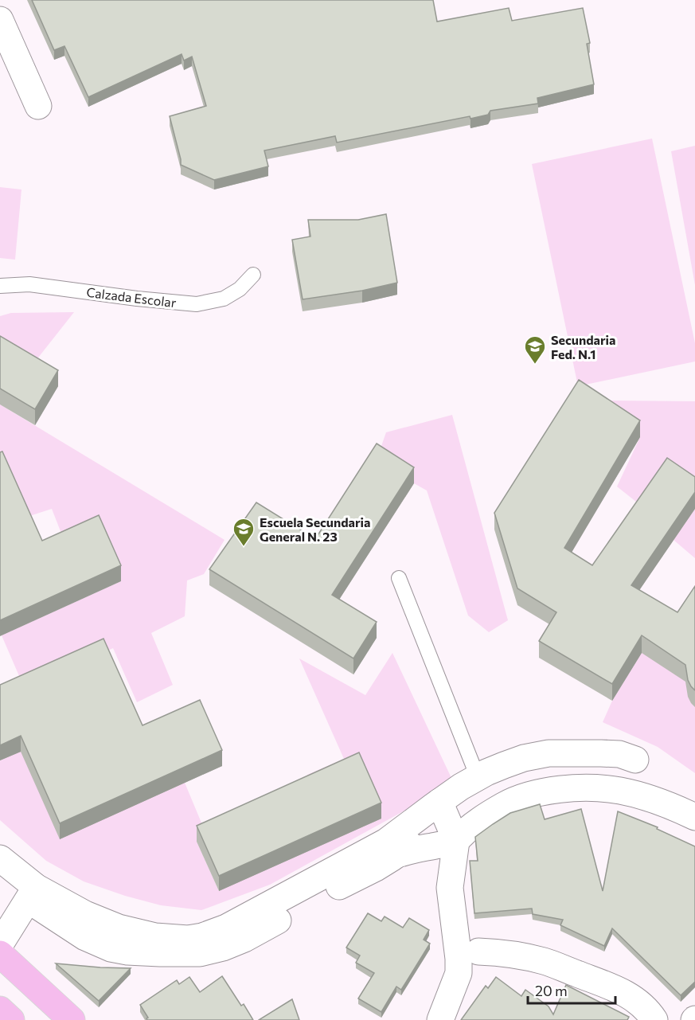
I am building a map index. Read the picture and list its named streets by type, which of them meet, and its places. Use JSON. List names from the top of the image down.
{
  "streets": {
    "lane": ["Calzada Escolar"]
  },
  "places": {
    "school or university": ["Secundaria Fed. N.1", "Escuela Secundaria General N. 23"]
  },
  "scale_bar": "20 m"
}
